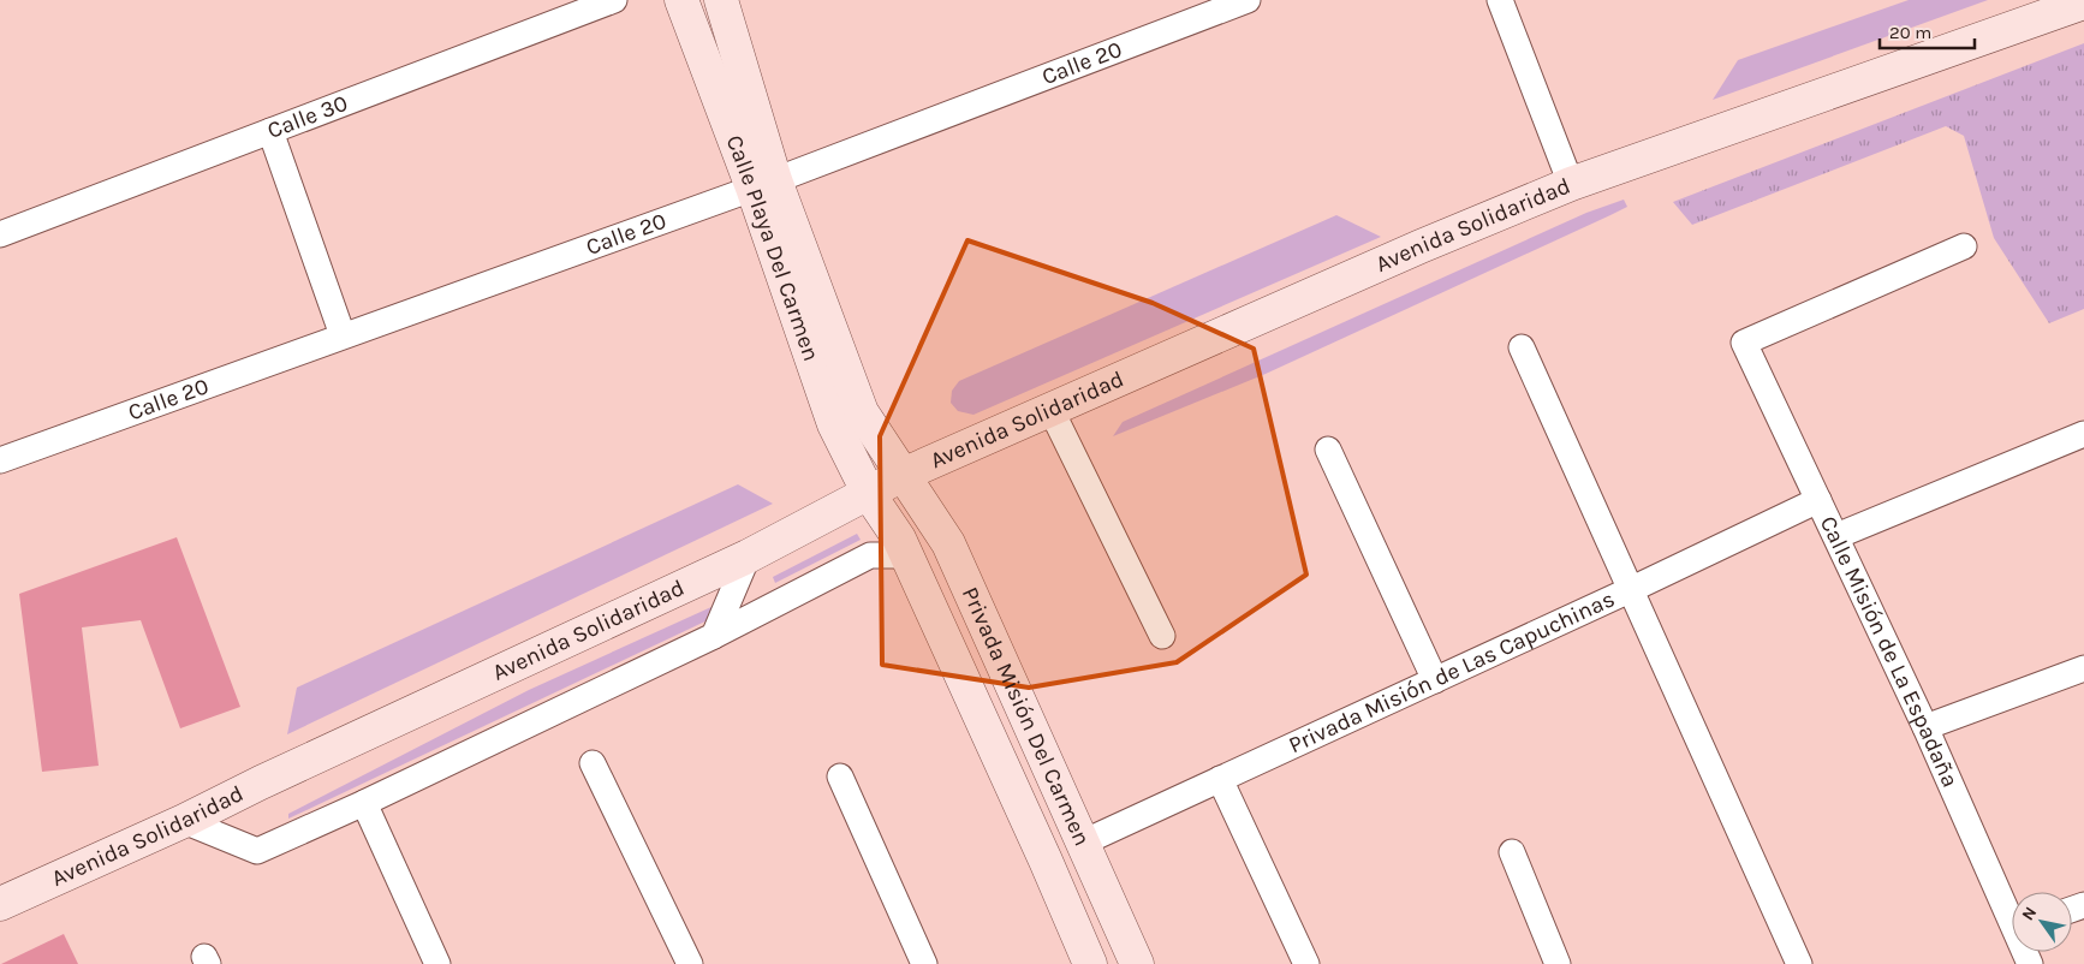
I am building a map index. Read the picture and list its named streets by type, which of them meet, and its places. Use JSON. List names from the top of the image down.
{
  "streets": {
    "main road": ["Avenida Solidaridad", "Calle Playa Del Carmen", "Privada Misión Del Carmen"],
    "street": [
      "Calle 20",
      "Calle 30",
      "Calle Misión de La Espadaña",
      "Privada Misión de Las Capuchinas"
    ]
  },
  "crossings": [
    ["Calle 20", "Calle Playa Del Carmen"],
    ["Avenida Solidaridad", "Calle Playa Del Carmen"],
    ["Avenida Solidaridad", "Privada Misión Del Carmen"],
    ["Calle Playa Del Carmen", "Privada Misión Del Carmen"],
    ["Calle Misión de La Espadaña", "Privada Misión de Las Capuchinas"],
    ["Privada Misión de Las Capuchinas", "Privada Misión Del Carmen"]
  ],
  "scale_bar": "20 m",
  "north": "top left"
}
